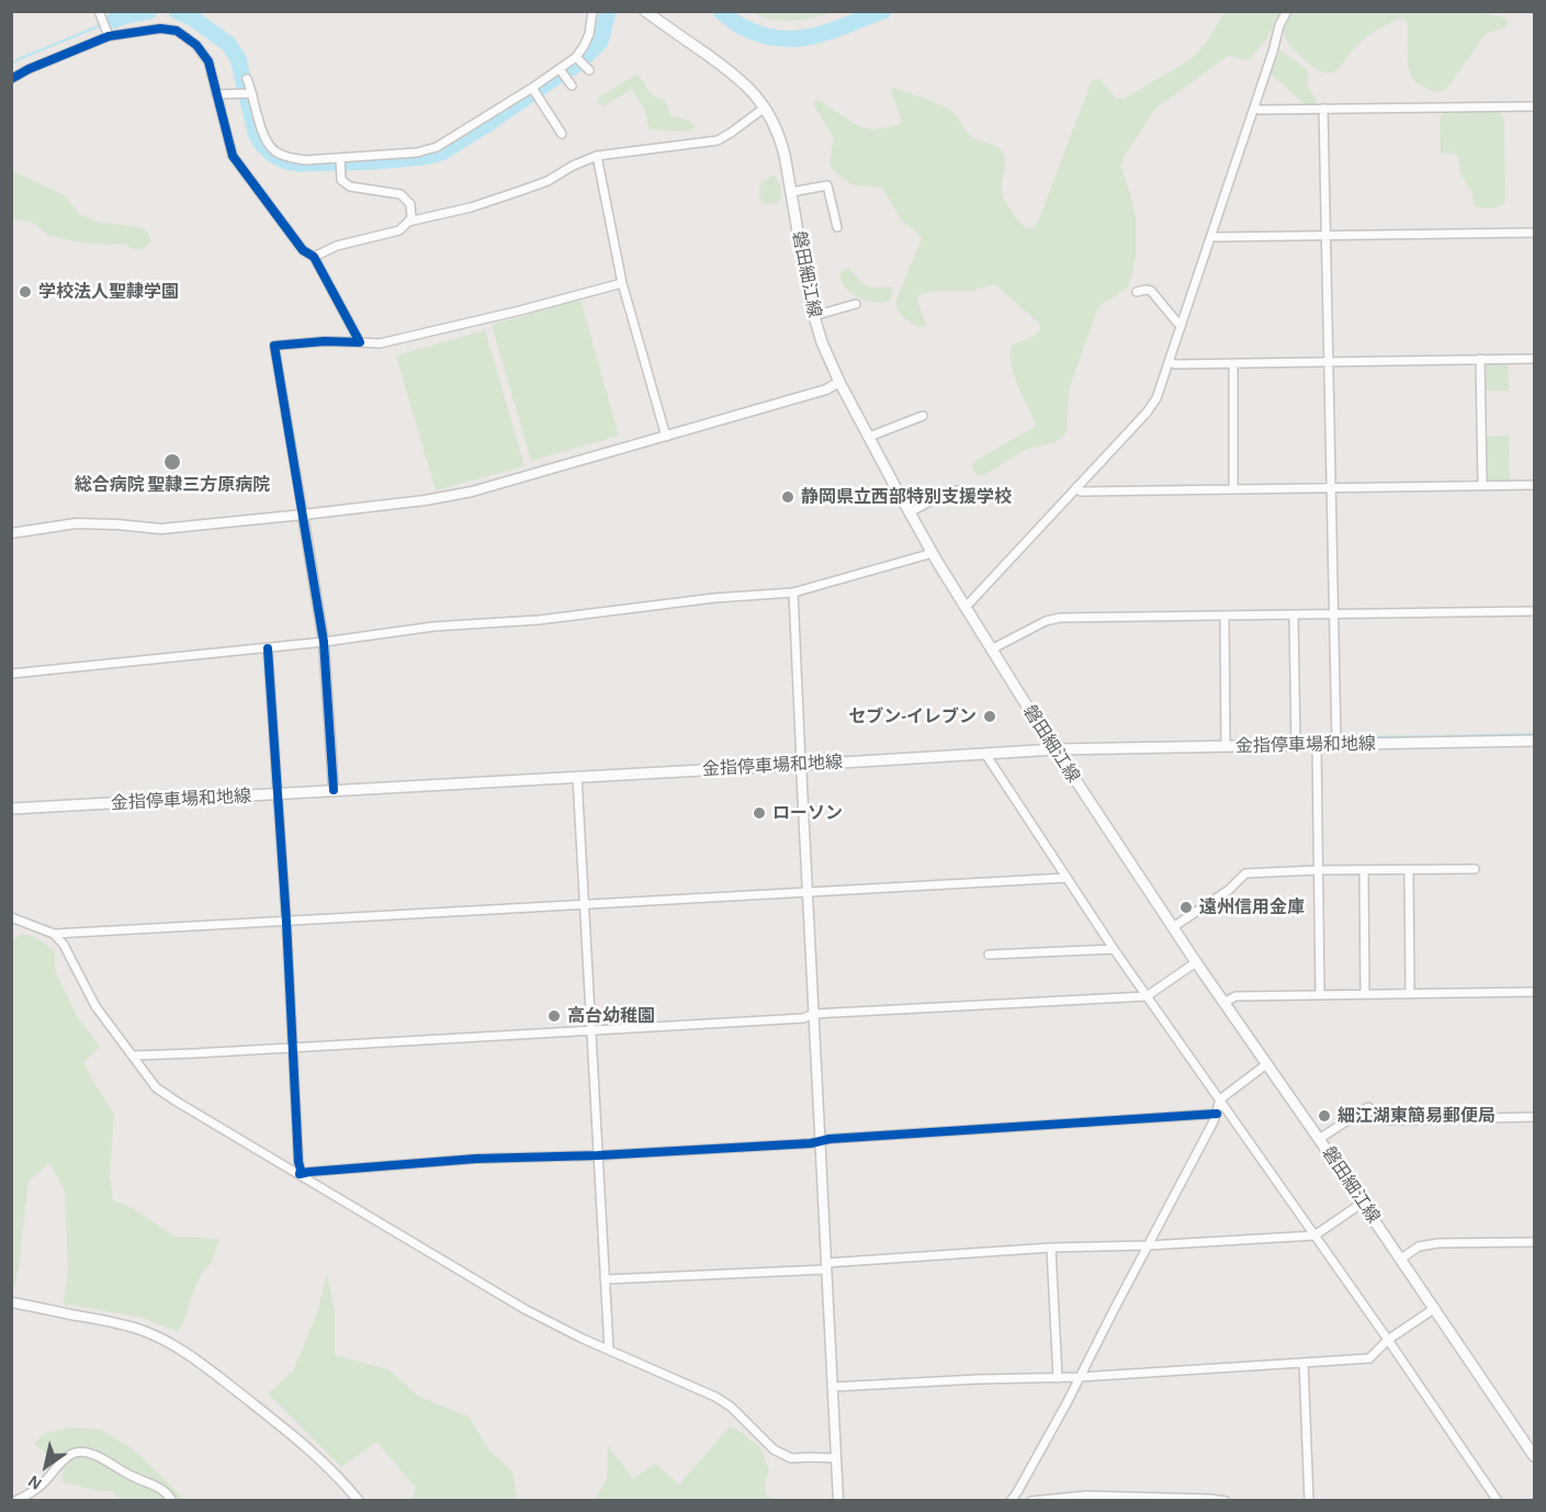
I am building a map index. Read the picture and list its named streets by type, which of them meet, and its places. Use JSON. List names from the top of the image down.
{
  "streets": {
    "main road": ["磐田細江線", "金指停車場和地線"]
  },
  "crossings": [
    ["磐田細江線", "金指停車場和地線"]
  ],
  "places": [
    "学校法人聖隷学園",
    "総合病院 聖隷三方原病院",
    "静岡県立西部特別支援学校",
    "セブン-イレブン",
    "ローソン",
    "遠州信用金庫",
    "高台幼稚園",
    "細江湖東簡易郵便局"
  ],
  "north": "bottom left"
}
